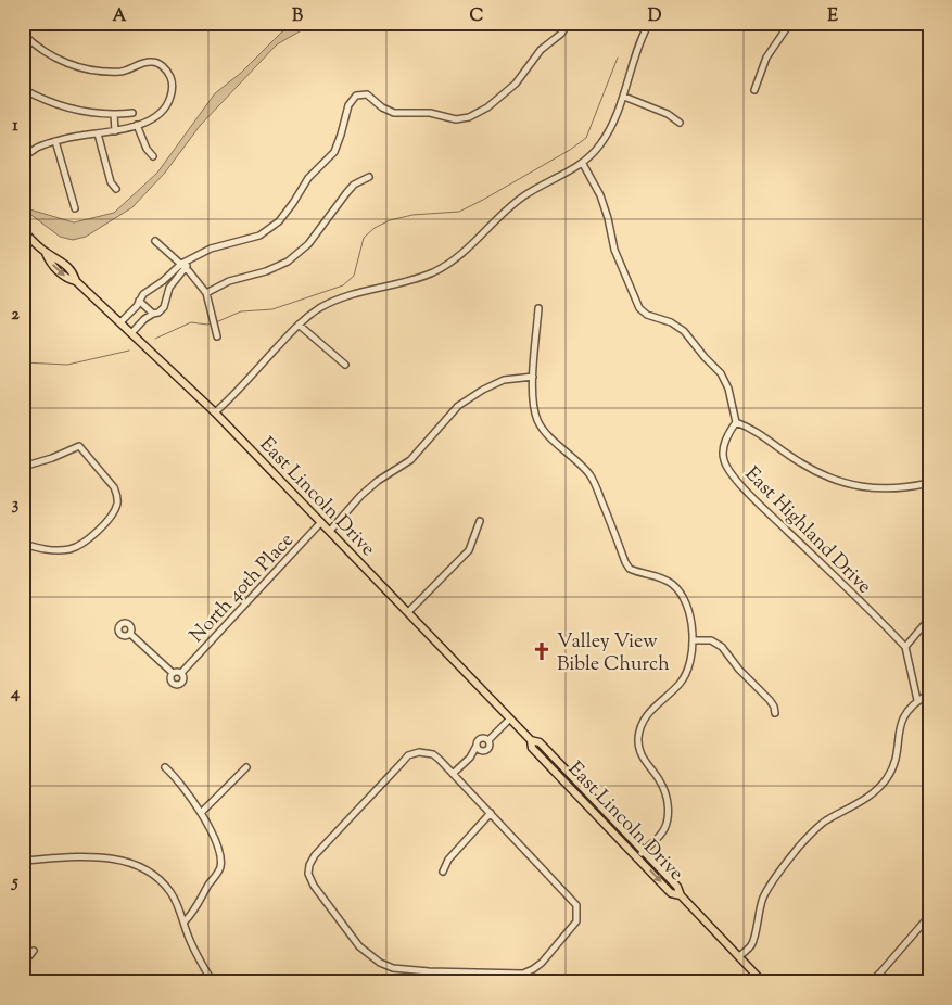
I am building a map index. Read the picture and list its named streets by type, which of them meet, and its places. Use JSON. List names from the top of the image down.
{
  "streets": {
    "main road": ["East Lincoln Drive"],
    "street": ["East Highland Drive", "North 40th Place"]
  },
  "crossings": [
    ["East Lincoln Drive", "North 40th Place"]
  ],
  "places": {
    "church": ["Valley View Bible Church"]
  },
  "grid": {
    "columns": [
      "A",
      "B",
      "C",
      "D",
      "E"
    ],
    "rows": [
      "1",
      "2",
      "3",
      "4",
      "5"
    ]
  }
}
